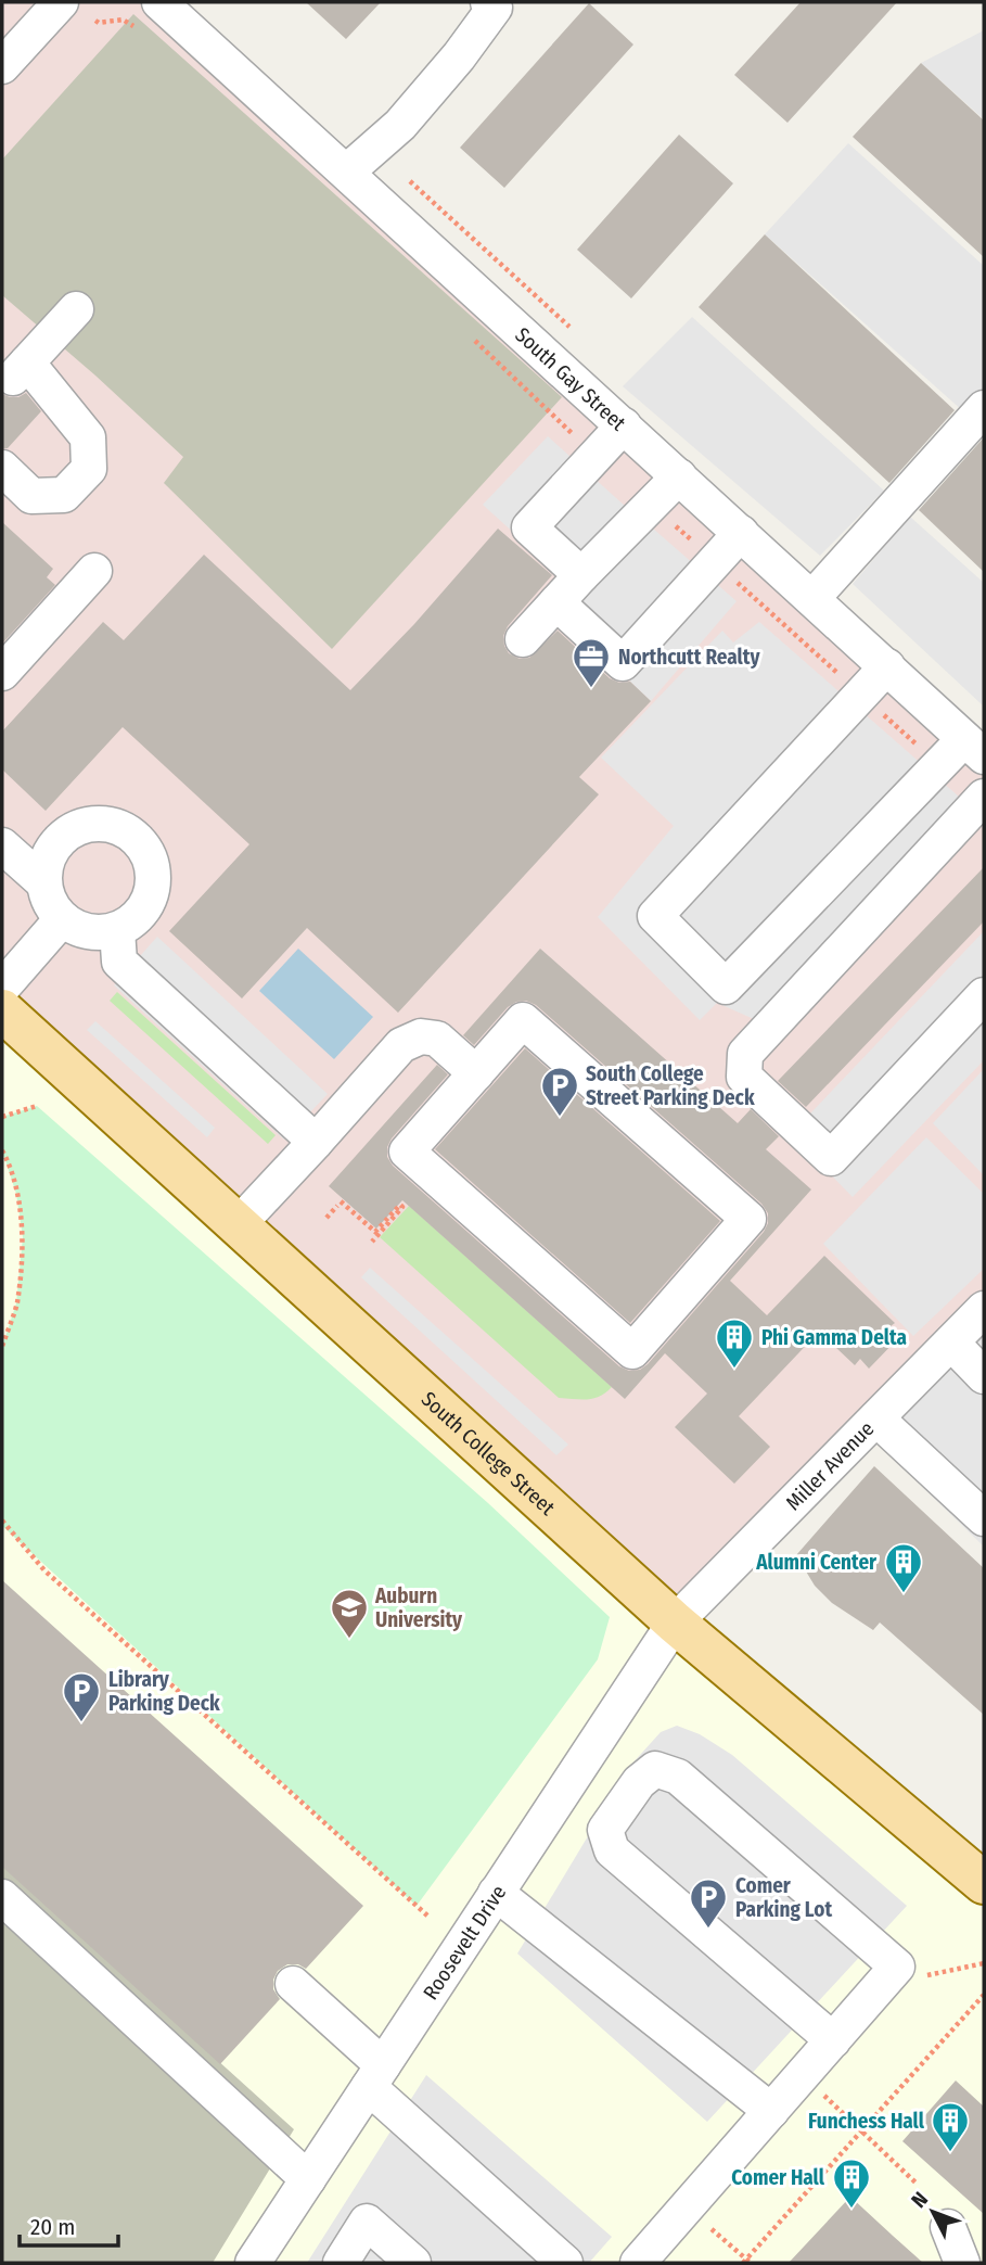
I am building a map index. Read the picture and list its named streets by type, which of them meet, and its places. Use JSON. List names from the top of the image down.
{
  "streets": {
    "main road": ["South College Street"],
    "street": ["South Gay Street", "Miller Avenue", "Roosevelt Drive"]
  },
  "crossings": [
    ["South College Street", "Miller Avenue"],
    ["South College Street", "Roosevelt Drive"],
    ["Miller Avenue", "Roosevelt Drive"]
  ],
  "places": {
    "office": ["Northcutt Realty"],
    "parking": ["South College Street Parking Deck", "Library Parking Deck", "Comer Parking Lot"],
    "building": [
      "Phi Gamma Delta",
      "Alumni Center",
      "Funchess Hall",
      "Comer Hall"
    ],
    "school or university": ["Auburn University"]
  },
  "scale_bar": "20 m",
  "north": "top left"
}
